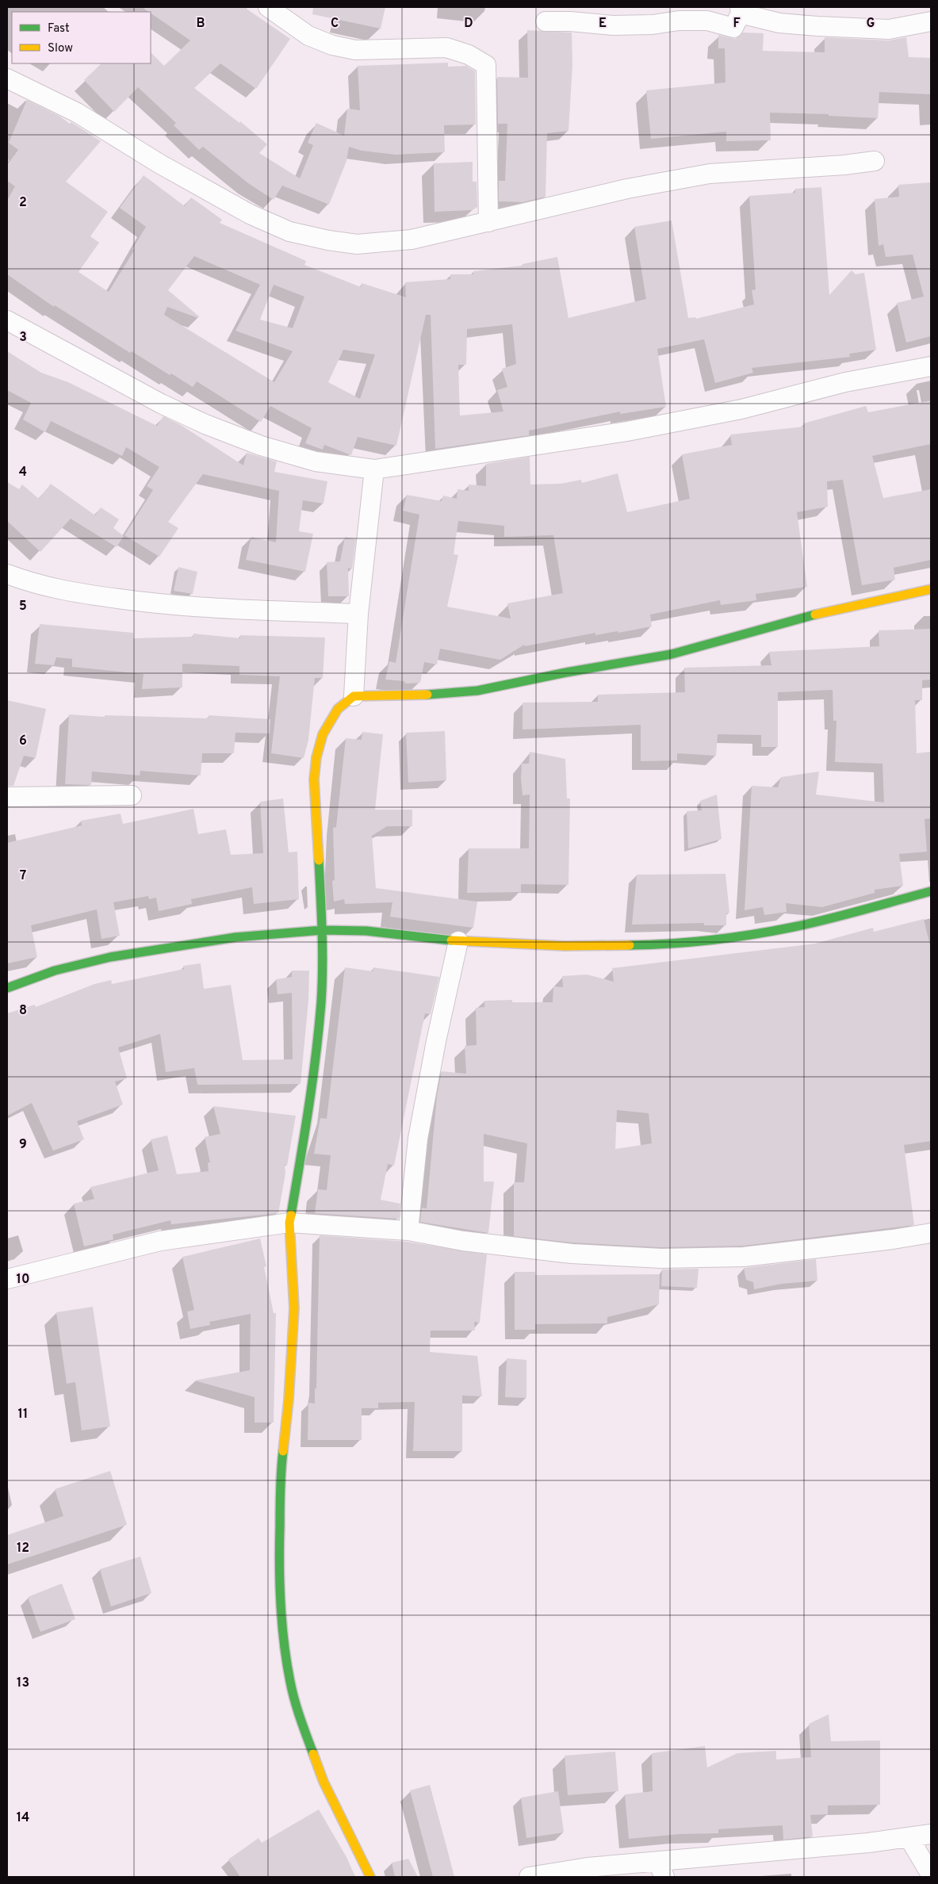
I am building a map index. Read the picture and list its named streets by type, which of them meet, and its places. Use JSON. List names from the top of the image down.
{
  "legend": ["Fast", "Slow"],
  "grid": {
    "columns": [
      "B",
      "C",
      "D",
      "E",
      "F",
      "G"
    ],
    "rows": [
      "2",
      "3",
      "4",
      "5",
      "6",
      "7",
      "8",
      "9",
      "10",
      "11",
      "12",
      "13",
      "14"
    ]
  }
}
